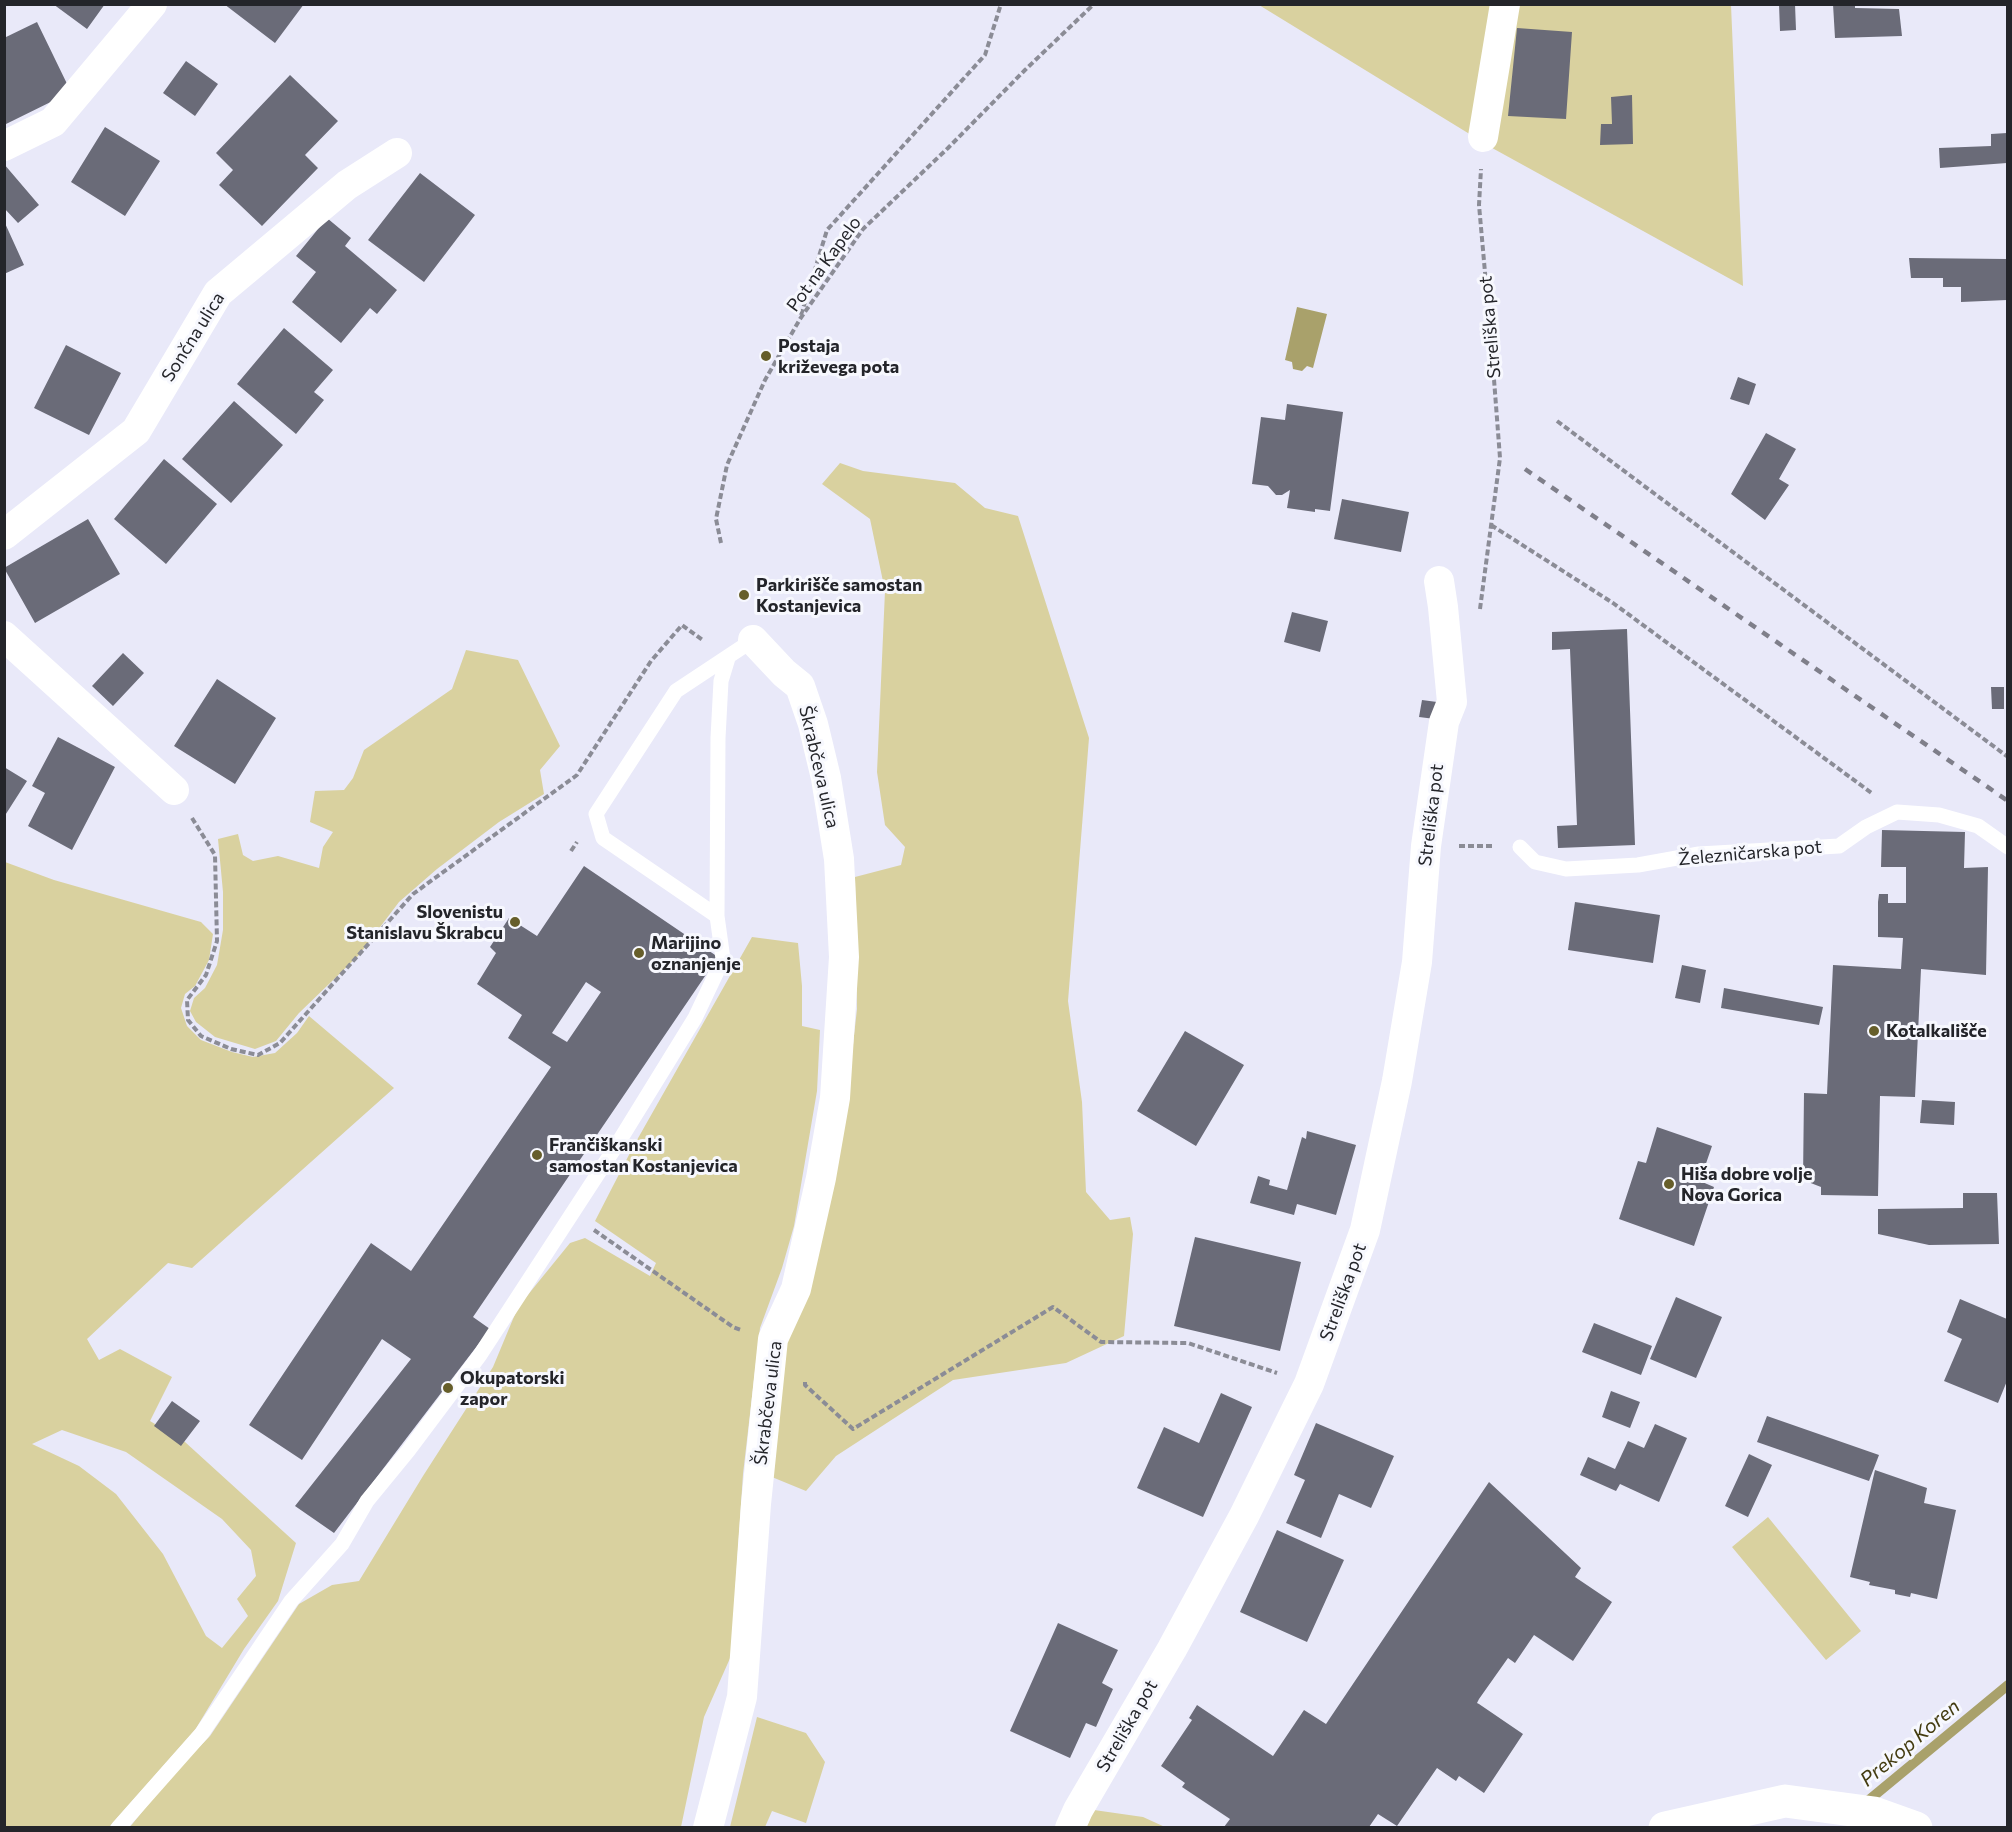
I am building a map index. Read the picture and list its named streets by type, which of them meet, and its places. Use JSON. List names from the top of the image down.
{
  "streets": {
    "street": ["Streliška pot", "Sončna ulica", "Škrabčeva ulica"],
    "lane": ["Železničarska pot"],
    "path": ["Pot na Kapelo"]
  },
  "water": ["Prekop Koren"],
  "places": [
    "Postaja križevega pota",
    "Parkirišče samostan Kostanjevica",
    "Slovenistu Stanislavu Škrabcu",
    "Marijino oznanjenje",
    "Kotalkališče",
    "Frančiškanski samostan Kostanjevica",
    "Hiša dobre volje Nova Gorica",
    "Okupatorski zapor"
  ]
}
